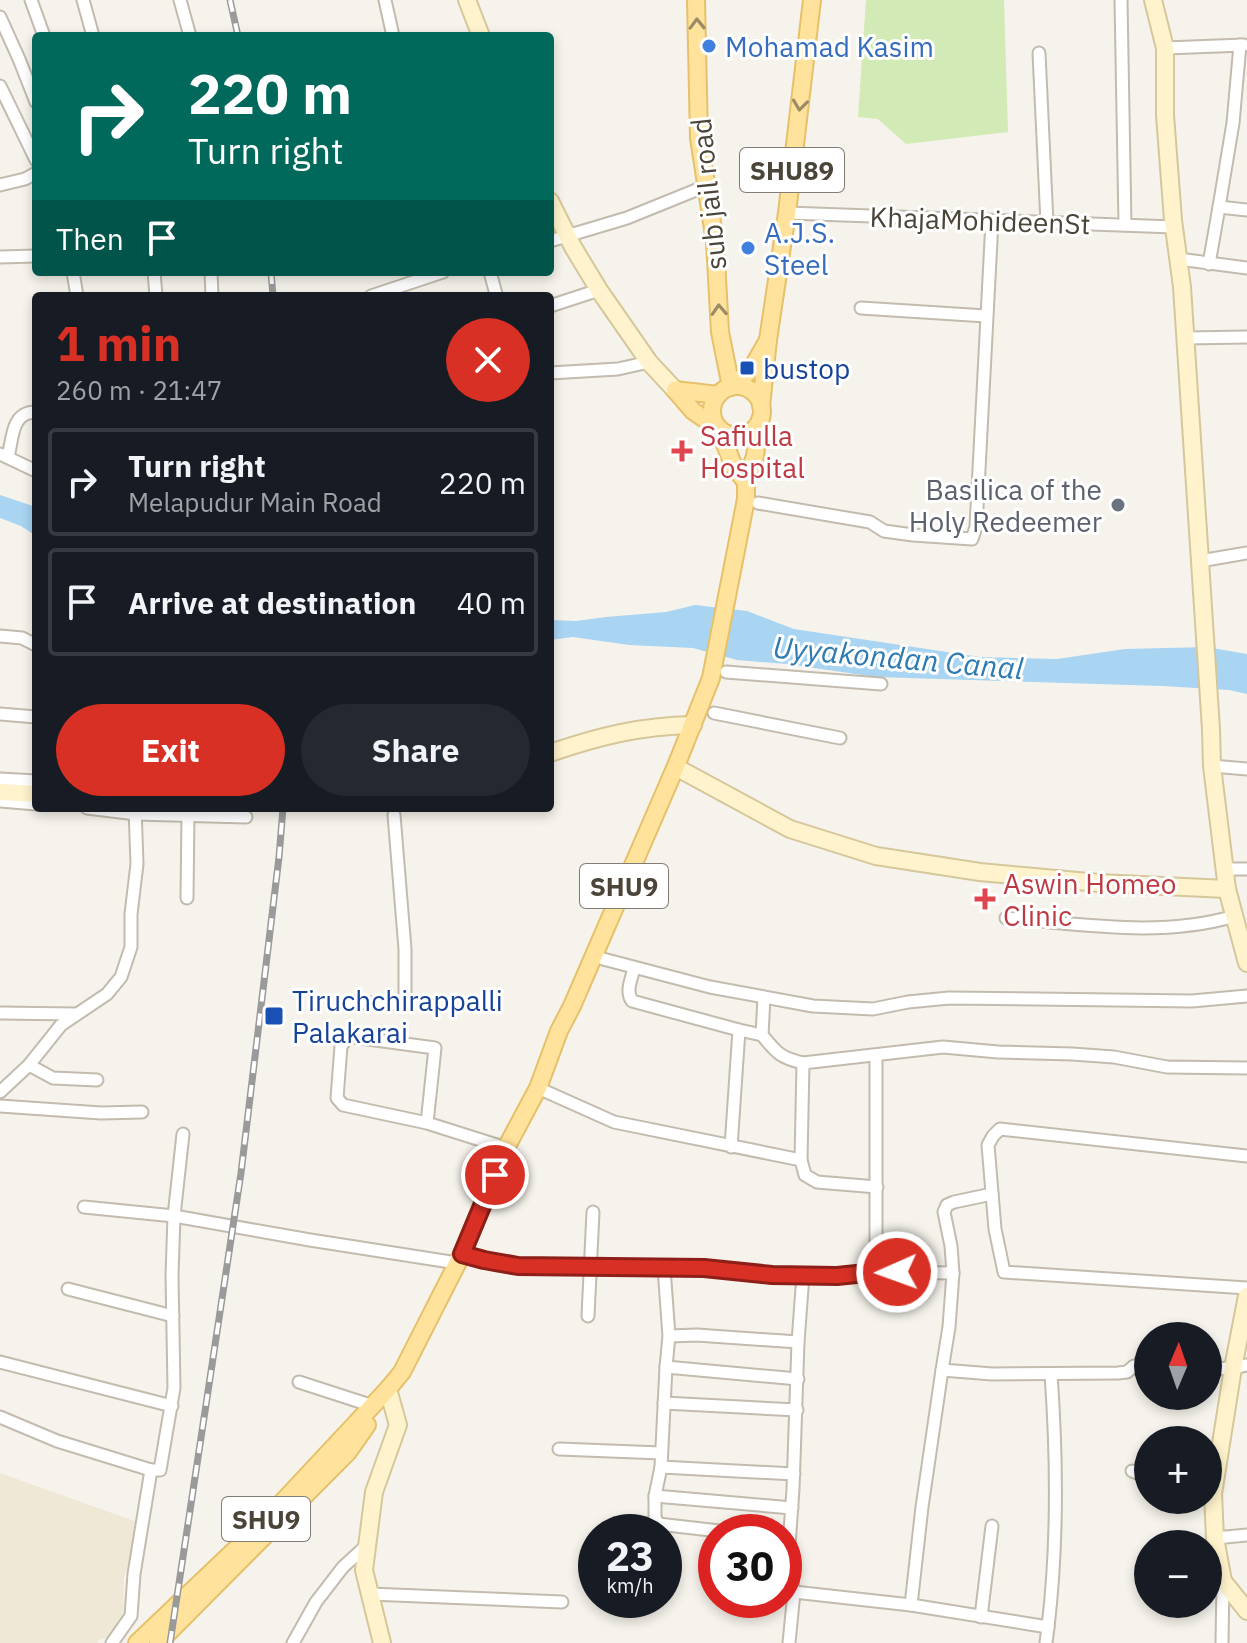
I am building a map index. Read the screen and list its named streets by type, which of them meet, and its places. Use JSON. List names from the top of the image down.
{
  "streets": {
    "main road": ["SHU89", "sub jail road", "SHU9"],
    "street": ["KhajaMohideenSt"]
  },
  "crossings": [
    ["SHU89", "sub jail road"],
    ["SHU89", "KhajaMohideenSt"],
    ["SHU89", "SHU9"],
    ["sub jail road", "SHU9"]
  ],
  "water": ["Uyyakondan Canal"],
  "places": {
    "other": ["Mohamad Kasim", "A.J.S. Steel", "Basilica of the Holy Redeemer"],
    "transit": ["bustop", "Tiruchchirappalli Palakarai"],
    "health": ["Safiulla Hospital", "Aswin Homeo Clinic"]
  },
  "north": "top",
  "page": {
    "turn": ["220 m", "Turn right"],
    "then": "Then",
    "heading": ["1 min", "260 m · 21:47"],
    "list": [
      {
        "name": "Turn right",
        "note": "Melapudur Main Road",
        "value": "220 m"
      },
      {
        "name": "Arrive at destination",
        "value": "40 m"
      }
    ],
    "buttons": ["Exit", "Share"],
    "map_buttons": ["+", "−"],
    "speed": "23 km/h",
    "limit": "30"
  }
}
